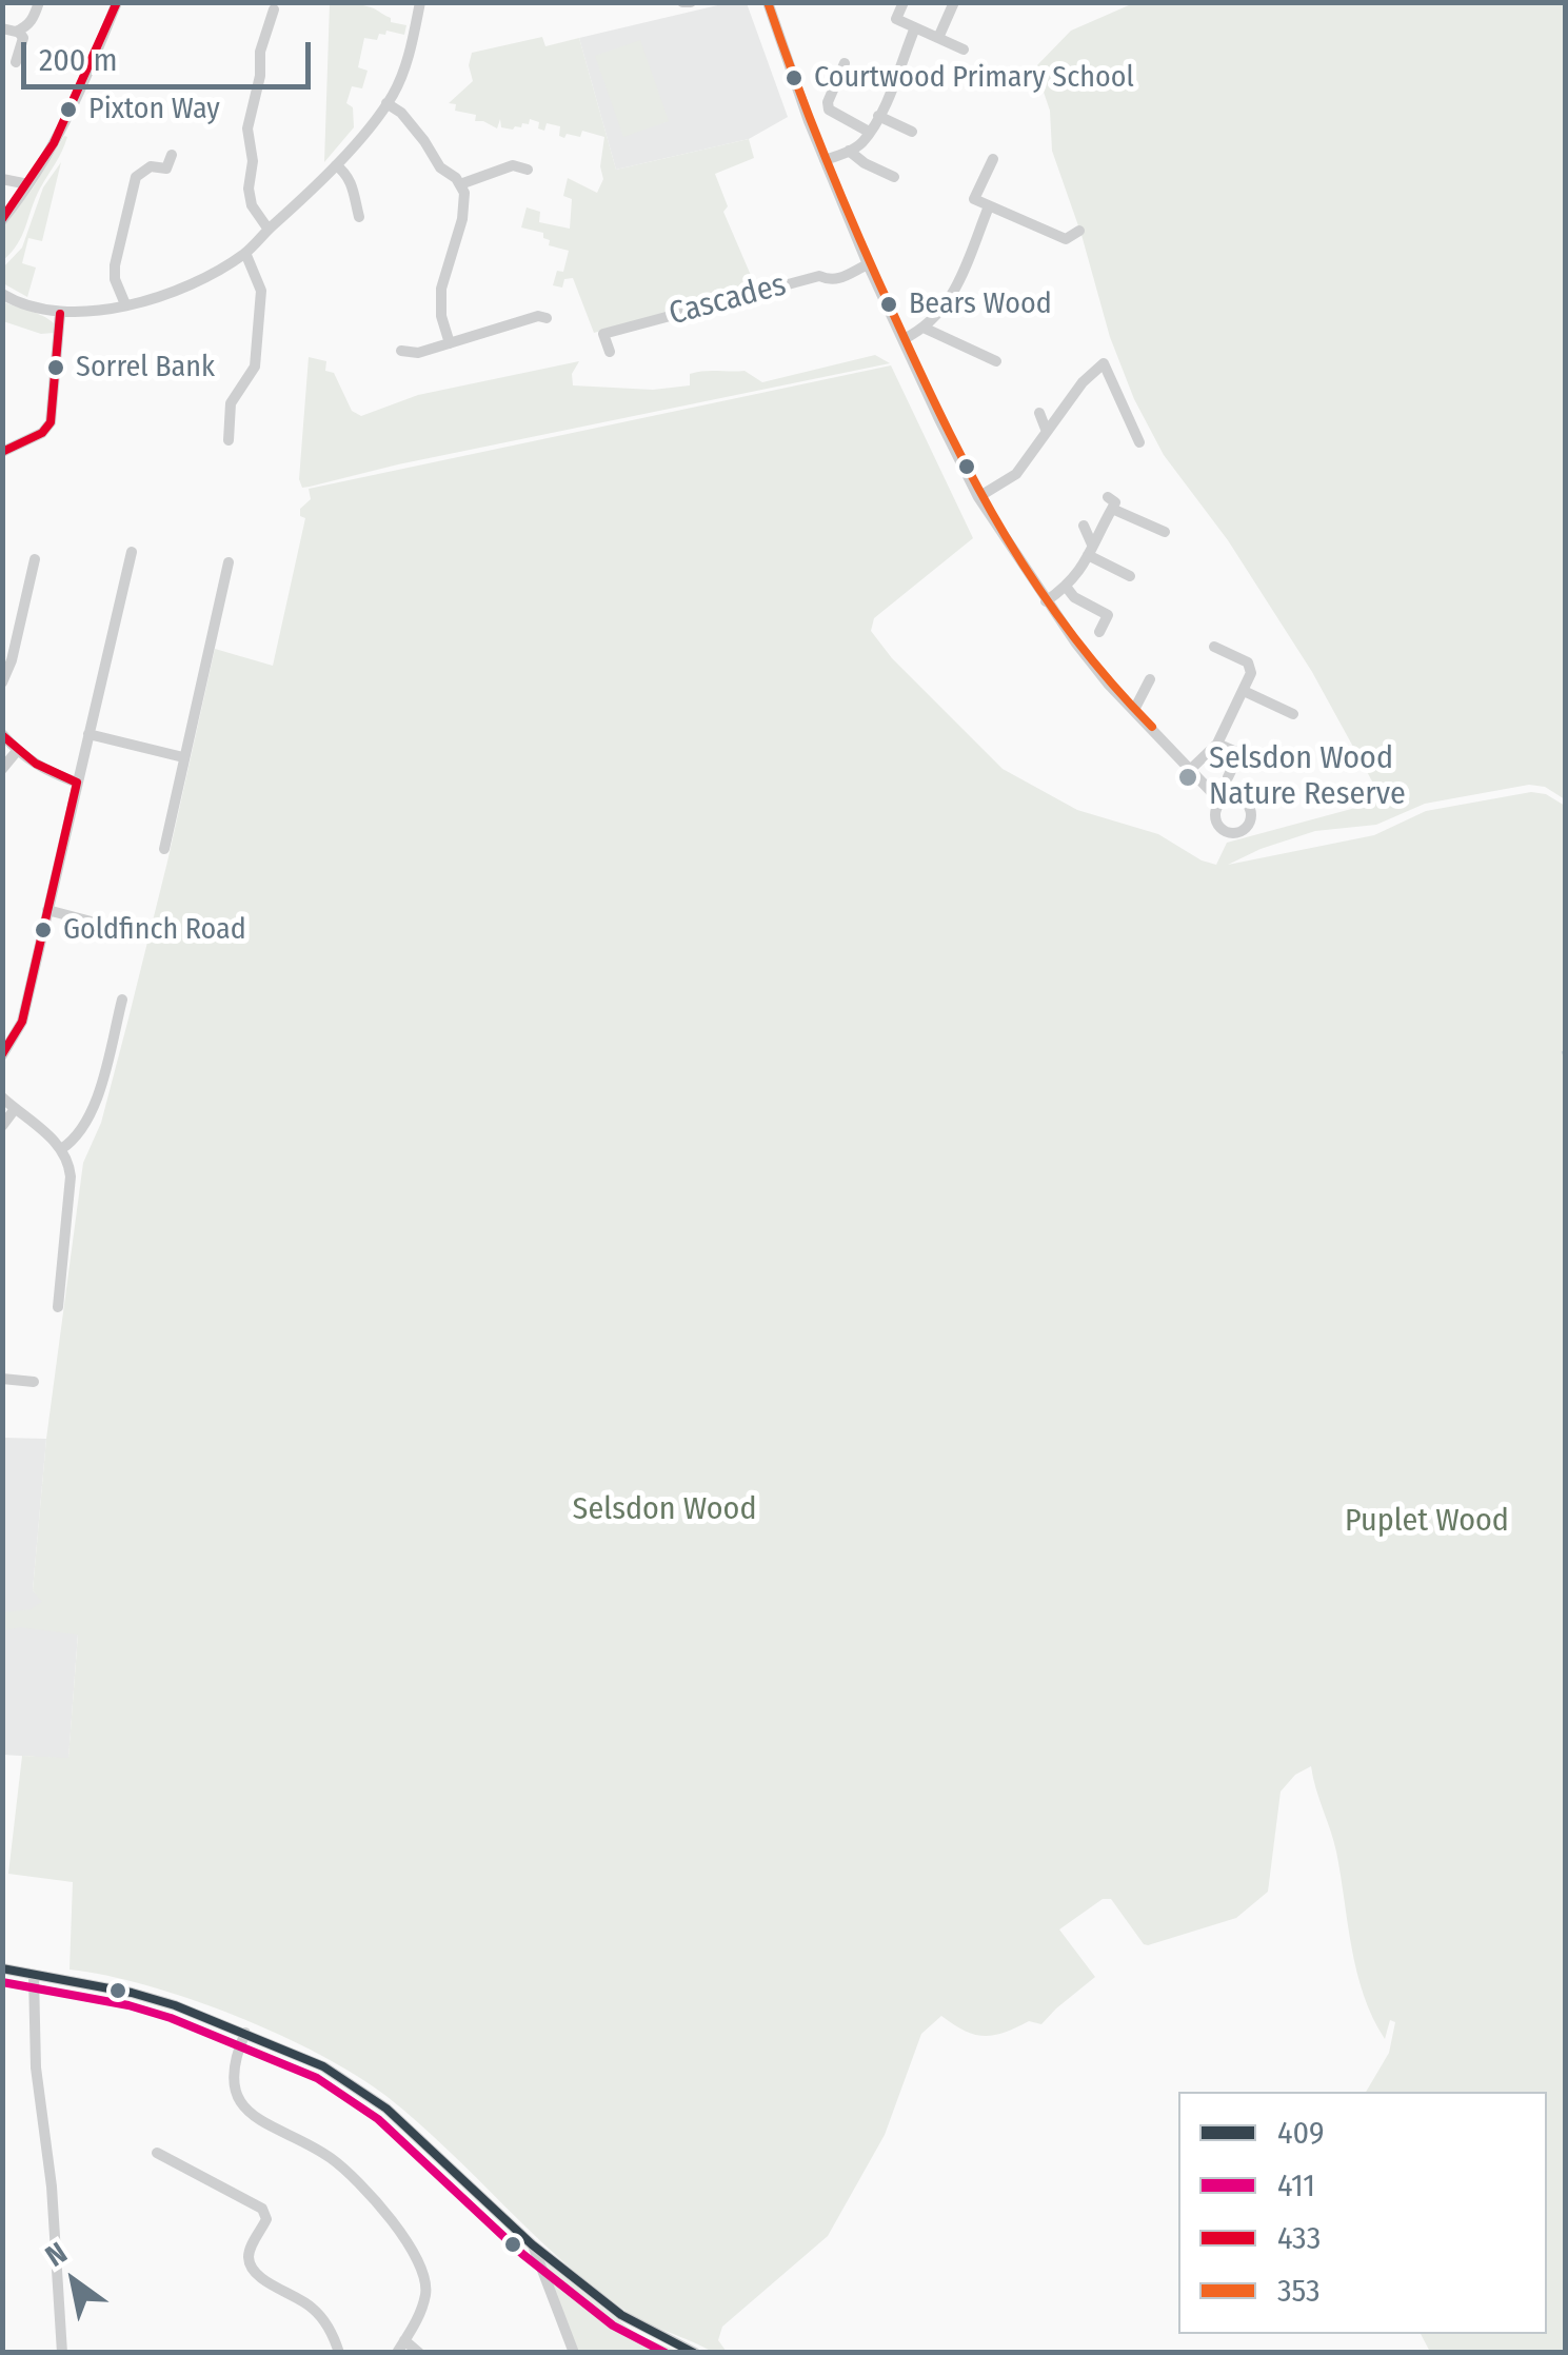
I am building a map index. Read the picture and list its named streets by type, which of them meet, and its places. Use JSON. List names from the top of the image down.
{
  "streets": {
    "street": ["Cascades"]
  },
  "parks": ["Selsdon Wood", "Puplet Wood"],
  "places": [
    "Courtwood Primary School",
    "Pixton Way",
    "Bears Wood",
    "Sorrel Bank",
    "Selsdon Wood Nature Reserve",
    "Goldfinch Road"
  ],
  "lines": [
    "transit line 433",
    "transit line 353",
    "transit line 409",
    "transit line 411"
  ],
  "legend": [
    "409",
    "411",
    "433",
    "353"
  ],
  "scale_bar": "200 m",
  "north": "top left"
}
